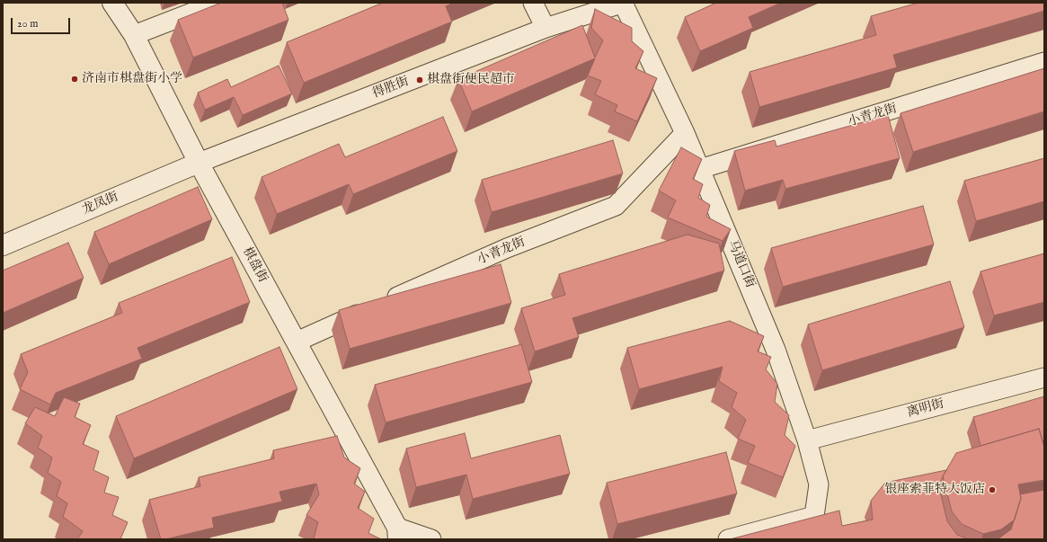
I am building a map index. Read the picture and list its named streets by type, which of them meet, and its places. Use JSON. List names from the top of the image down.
{
  "streets": {
    "street": [
      "得胜街",
      "小青龙街",
      "龙凤街",
      "马道口街",
      "棋盘街",
      "离明街"
    ]
  },
  "crossings": [
    ["得胜街", "龙凤街"],
    ["得胜街", "马道口街"],
    ["得胜街", "棋盘街"],
    ["小青龙街", "马道口街"],
    ["小青龙街", "棋盘街"],
    ["龙凤街", "棋盘街"],
    ["马道口街", "离明街"]
  ],
  "places": ["济南市棋盘街小学", "棋盘街便民超市", "银座索菲特大饭店"],
  "scale_bar": "20 m"
}
